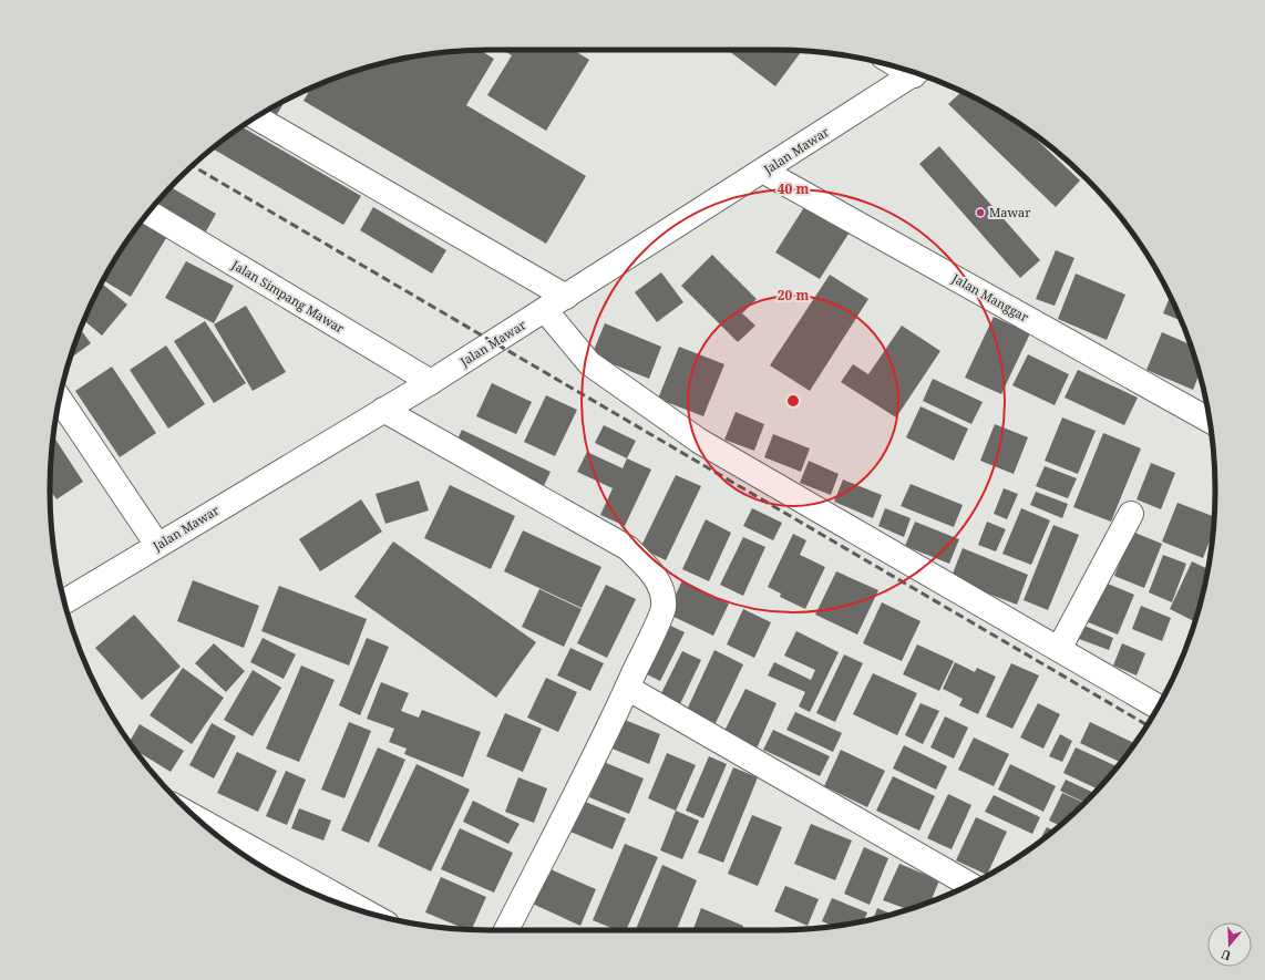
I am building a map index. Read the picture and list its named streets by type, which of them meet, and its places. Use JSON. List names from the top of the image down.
{
  "streets": {
    "street": ["Jalan Mawar", "Jalan Simpang Mawar", "Jalan Manggar"]
  },
  "crossings": [
    ["Jalan Mawar", "Jalan Simpang Mawar"],
    ["Jalan Mawar", "Jalan Manggar"]
  ],
  "places": ["Mawar"],
  "north": "bottom",
  "rings": ["40 m", "20 m"]
}
